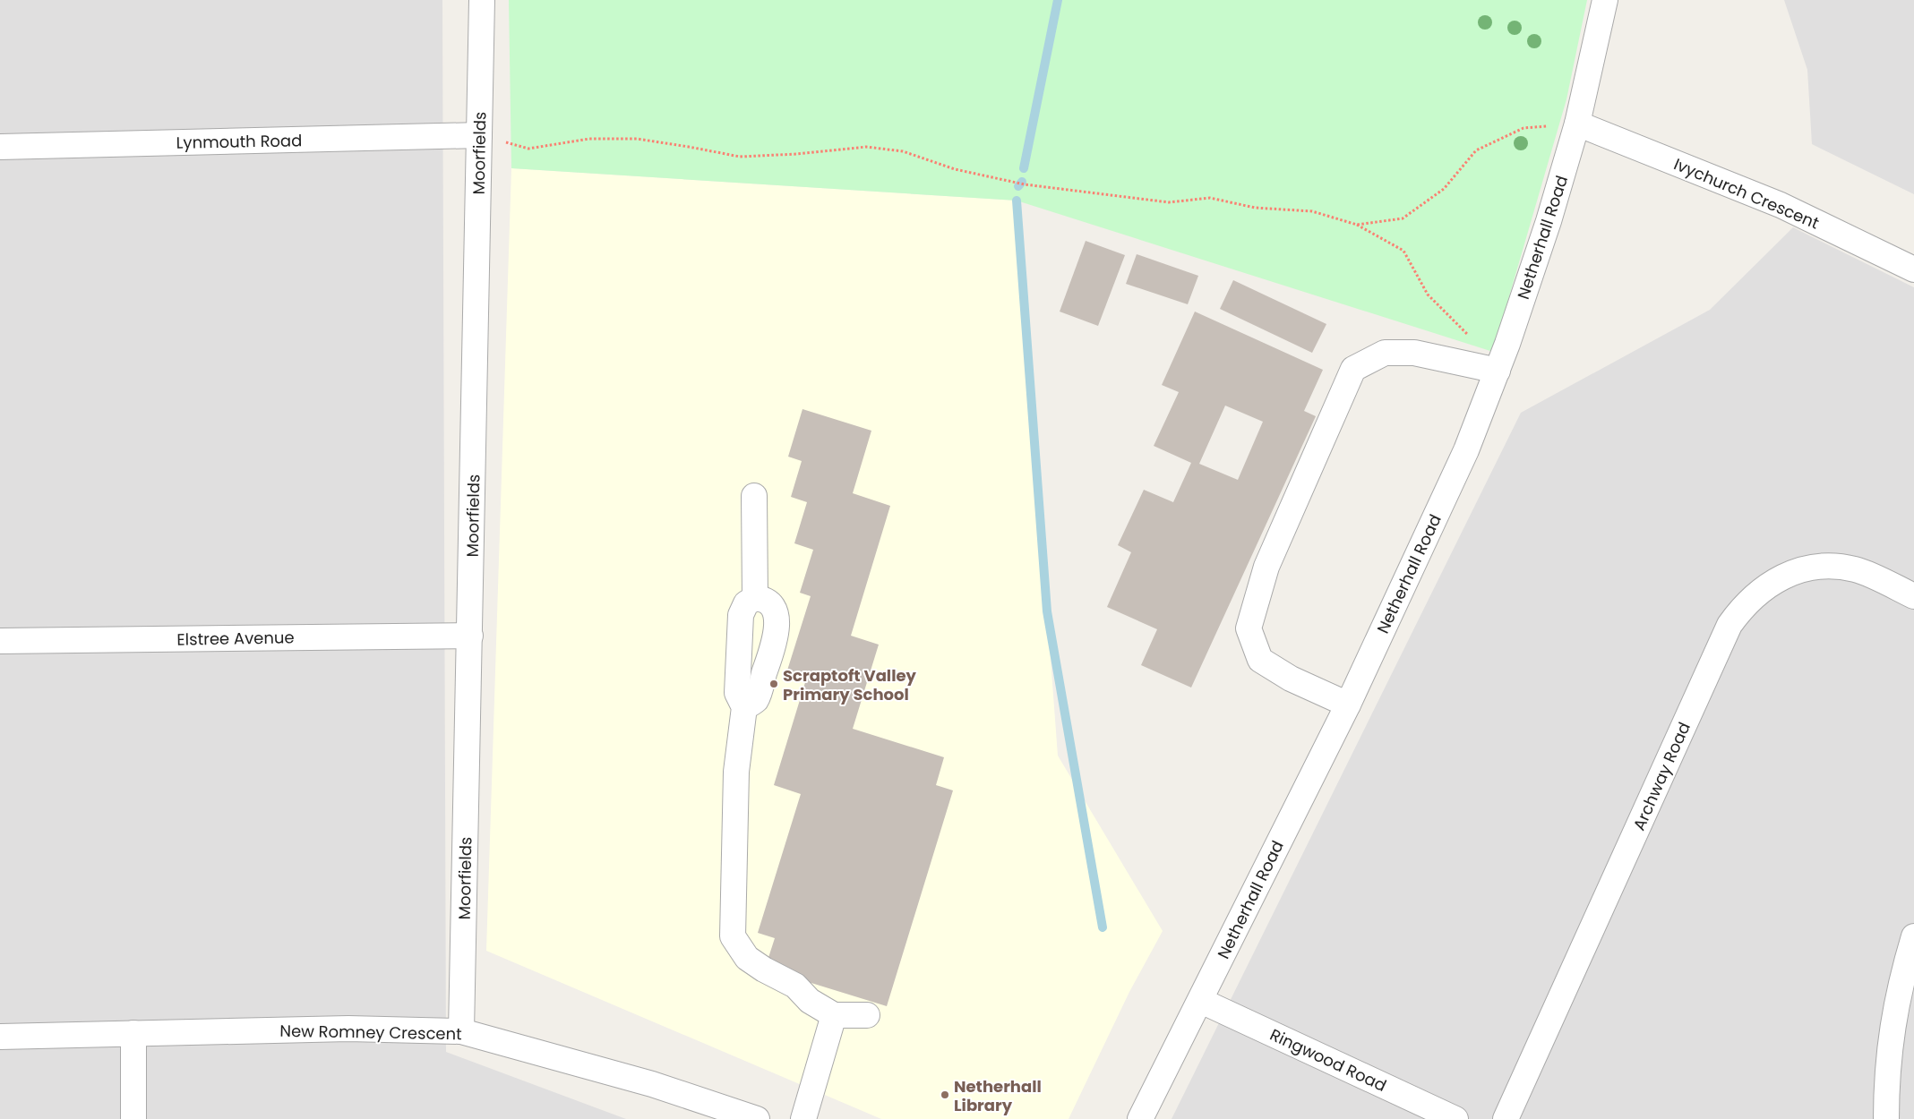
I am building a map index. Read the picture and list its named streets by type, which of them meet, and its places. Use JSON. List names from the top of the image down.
{
  "streets": {
    "street": [
      "Lynmouth Road",
      "Moorfields",
      "Ivychurch Crescent",
      "Netherhall Road",
      "Elstree Avenue",
      "Archway Road",
      "New Romney Crescent",
      "Ringwood Road"
    ]
  },
  "crossings": [
    ["Lynmouth Road", "Moorfields"],
    ["Moorfields", "Elstree Avenue"],
    ["Moorfields", "New Romney Crescent"],
    ["Ivychurch Crescent", "Netherhall Road"],
    ["Netherhall Road", "Ringwood Road"]
  ],
  "places": ["Scraptoft Valley Primary School", "Netherhall Library"]
}
